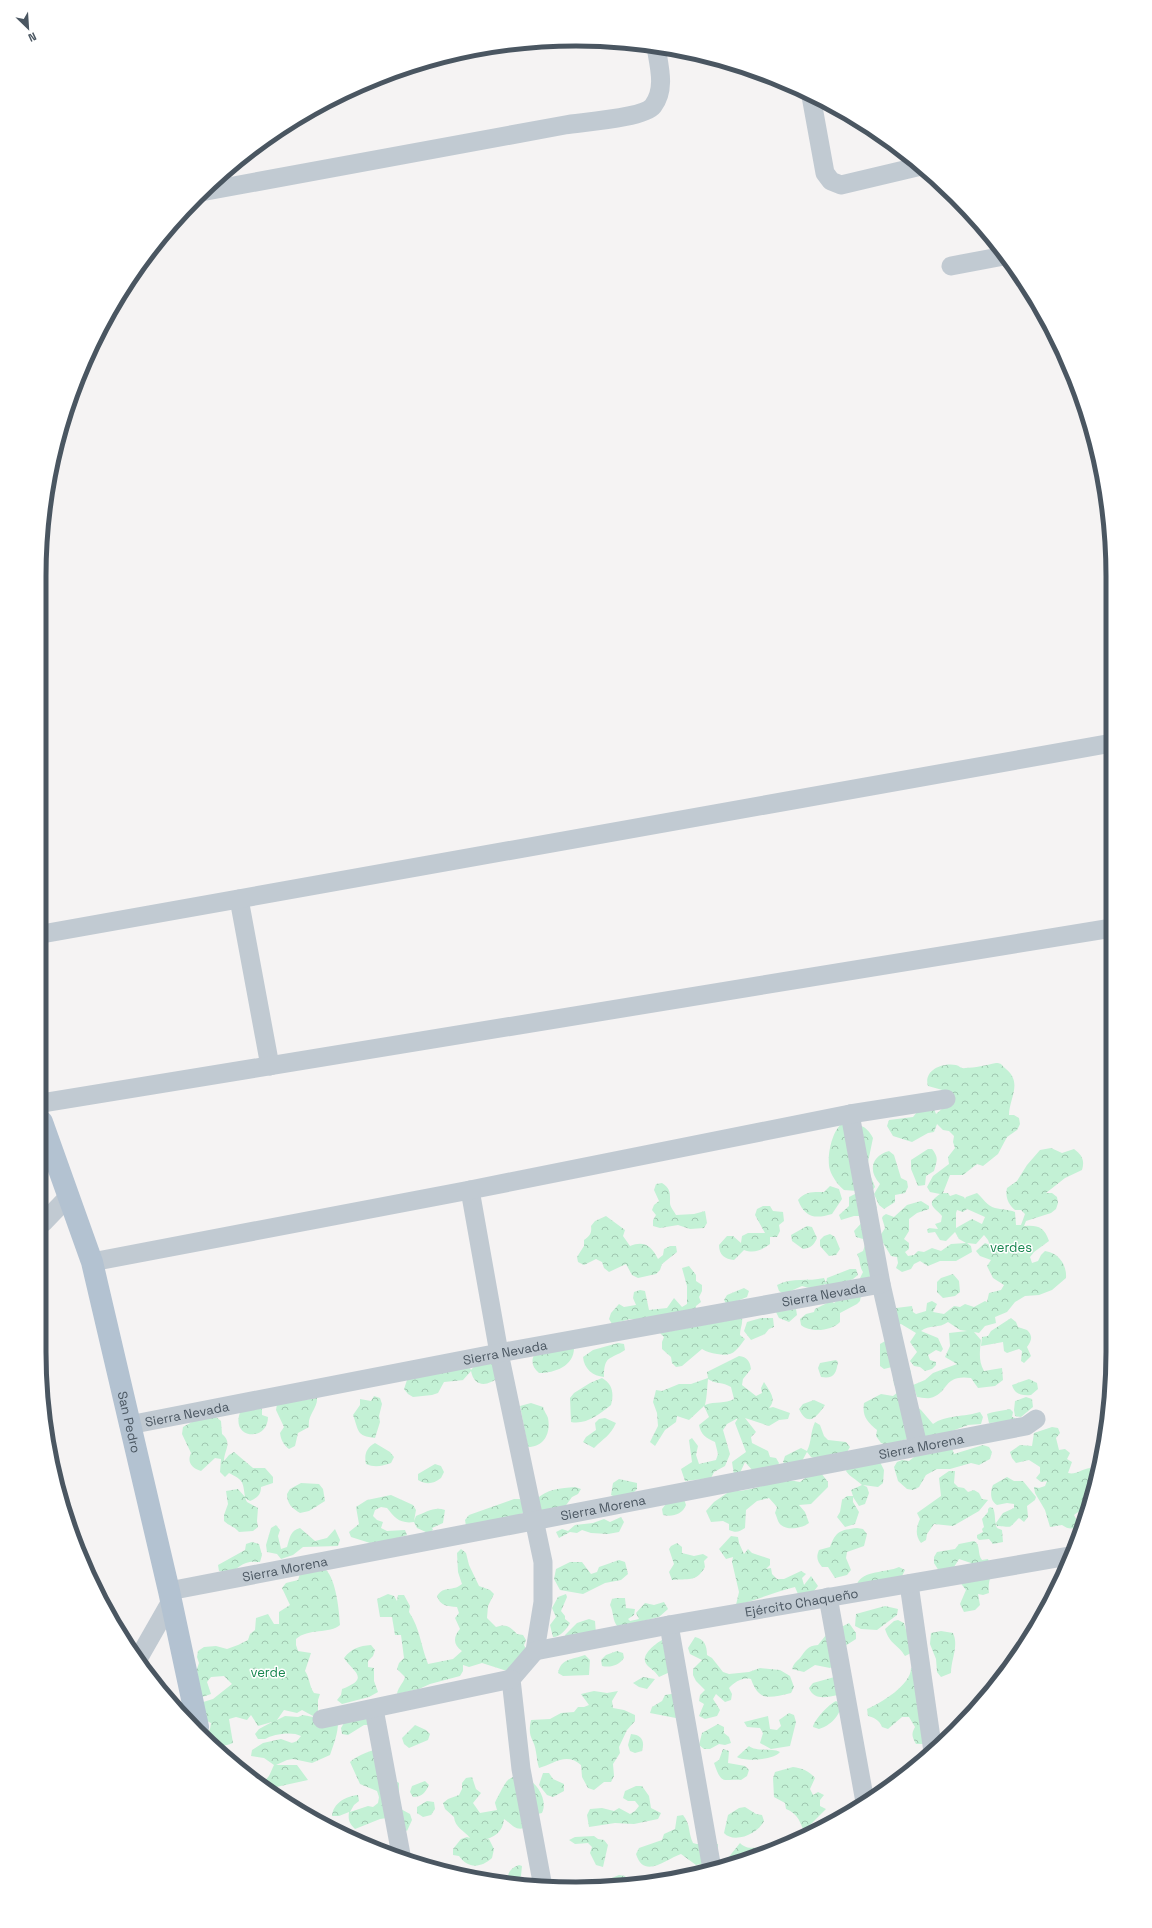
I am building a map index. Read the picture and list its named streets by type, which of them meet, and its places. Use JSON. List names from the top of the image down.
{
  "streets": {
    "main road": ["San Pedro"],
    "street": ["Sierra Nevada", "Sierra Morena", "Ejército Chaqueño"]
  },
  "crossings": [
    ["Sierra Nevada", "San Pedro"],
    ["San Pedro", "Sierra Morena"]
  ],
  "parks": ["verdes", "verde"],
  "north": "bottom right"
}
